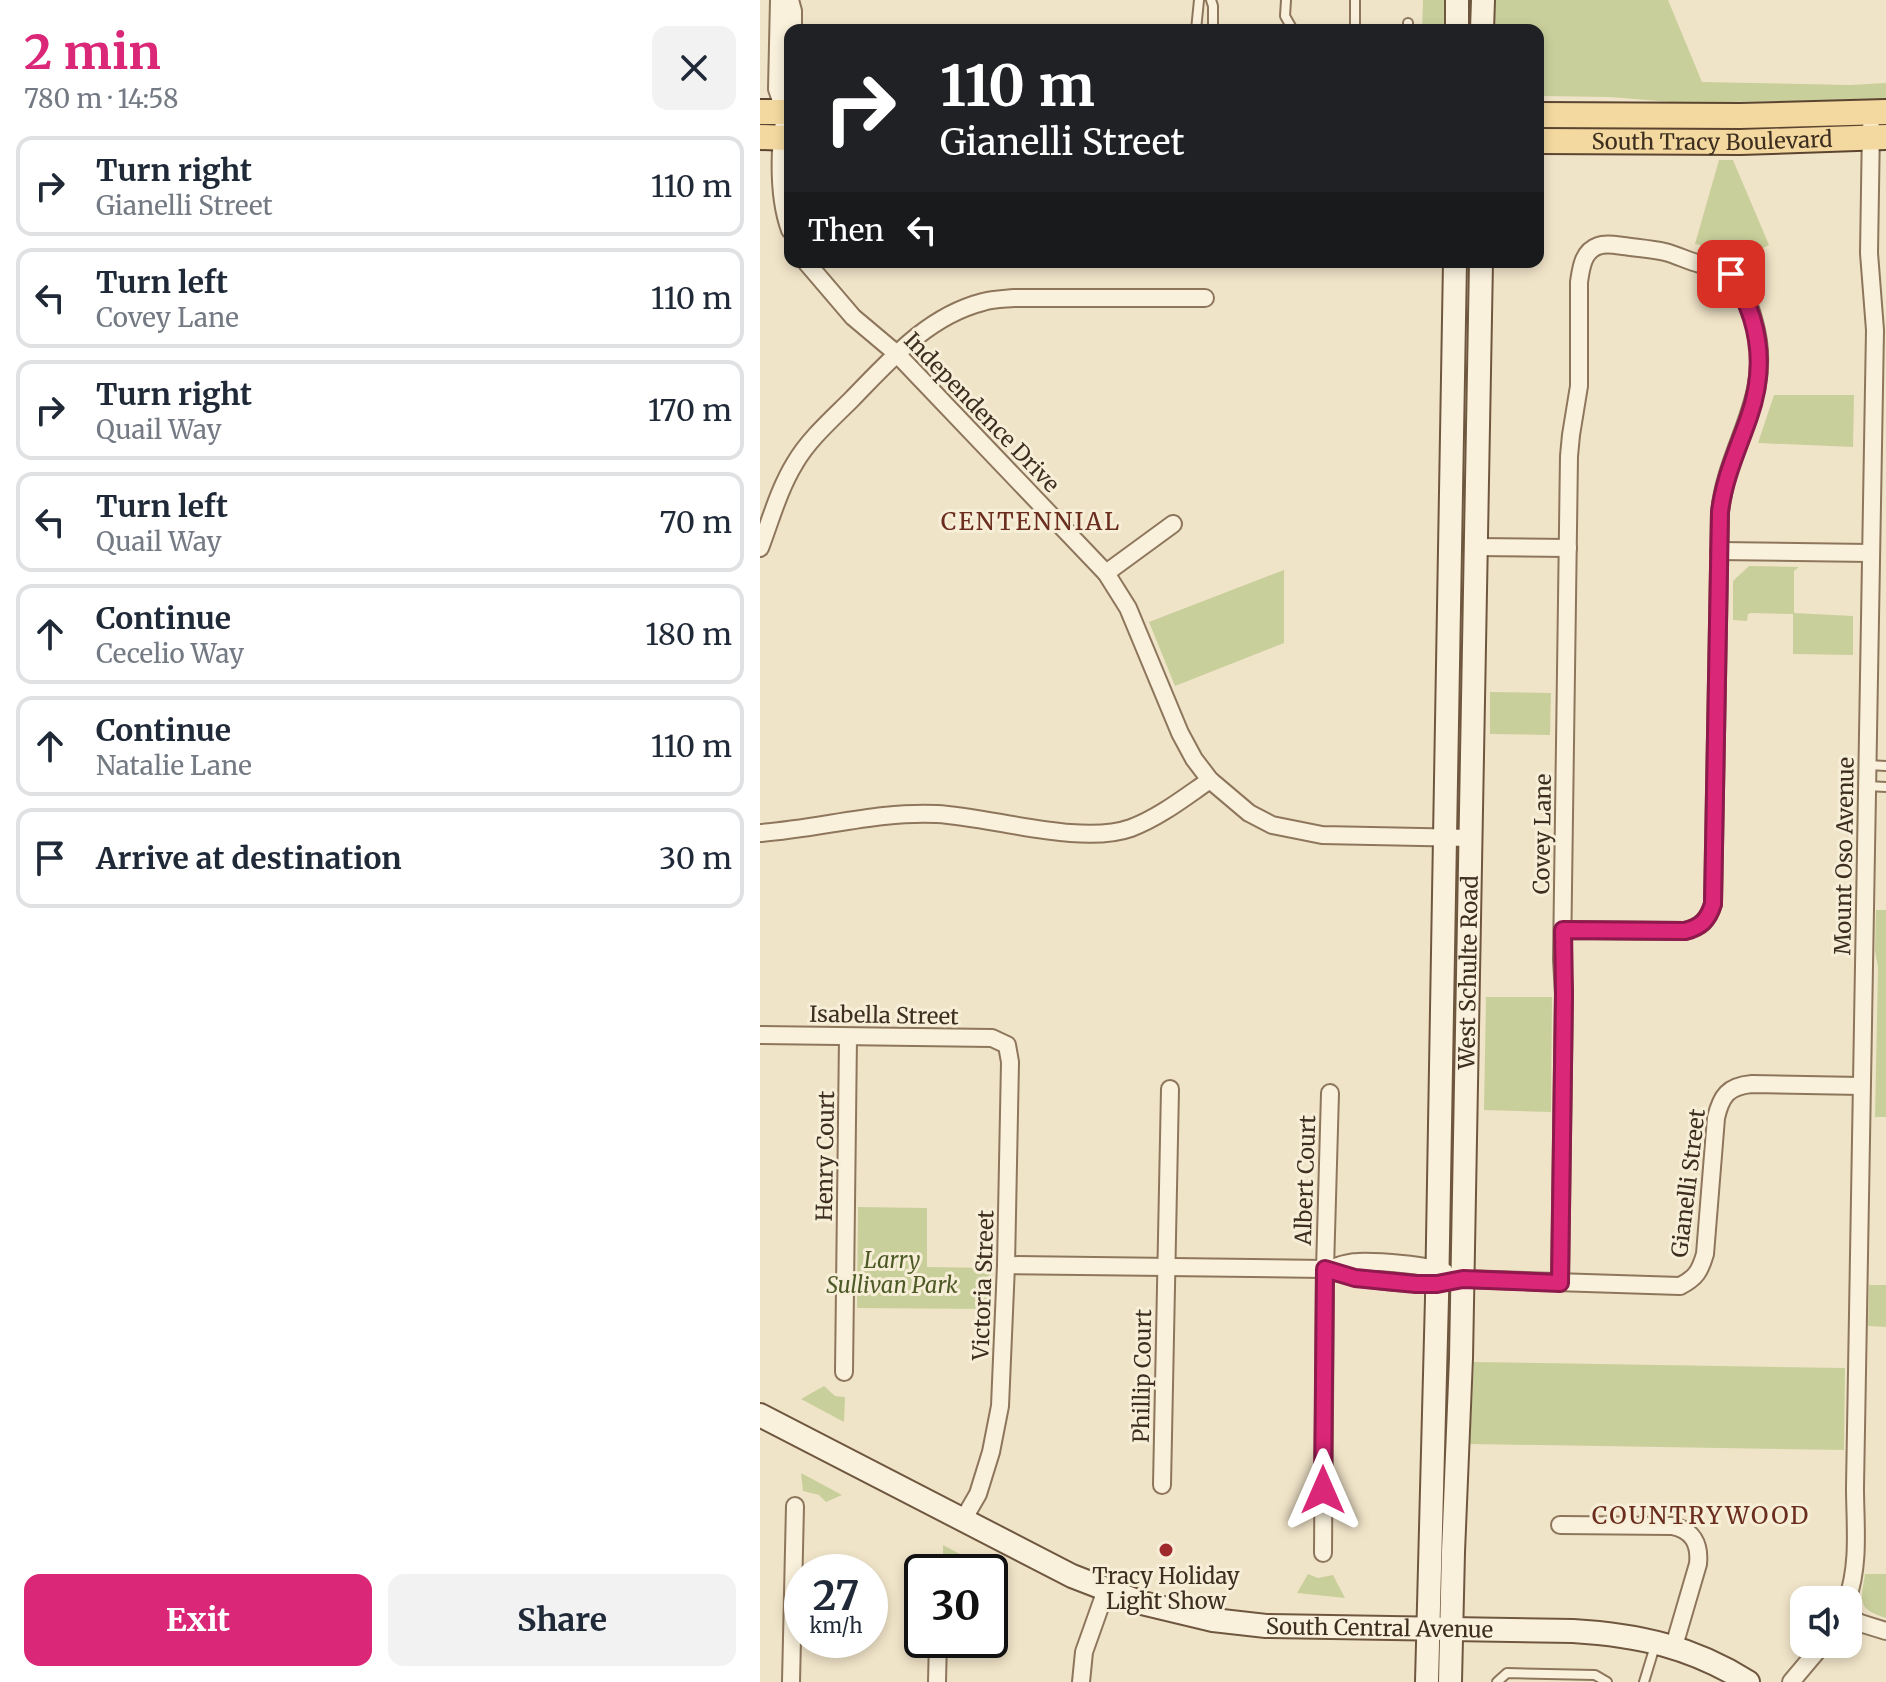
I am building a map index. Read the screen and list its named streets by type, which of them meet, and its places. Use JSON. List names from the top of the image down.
{
  "streets": {
    "main road": ["South Tracy Boulevard", "West Schulte Road", "South Central Avenue"],
    "street": [
      "Independence Drive",
      "Covey Lane",
      "Mount Oso Avenue",
      "Isabella Street",
      "Henry Court",
      "Albert Court",
      "Gianelli Street",
      "Victoria Street",
      "Phillip Court"
    ]
  },
  "crossings": [
    ["South Tracy Boulevard", "Mount Oso Avenue"],
    ["Independence Drive", "West Schulte Road"],
    ["Covey Lane", "Gianelli Street"],
    ["Mount Oso Avenue", "Gianelli Street"],
    ["West Schulte Road", "Gianelli Street"],
    ["West Schulte Road", "South Central Avenue"],
    ["Isabella Street", "Henry Court"],
    ["Isabella Street", "Victoria Street"],
    ["Albert Court", "Gianelli Street"],
    ["Gianelli Street", "Victoria Street"],
    ["Gianelli Street", "Phillip Court"],
    ["Victoria Street", "South Central Avenue"]
  ],
  "districts": ["CENTENNIAL", "COUNTRYWOOD"],
  "parks": ["Larry Sullivan Park"],
  "places": ["Tracy Holiday Light Show"],
  "page": {
    "heading": ["2 min", "780 m · 14:58"],
    "turn": ["110 m", "Gianelli Street"],
    "list": [
      {
        "name": "Turn right",
        "note": "Gianelli Street",
        "value": "110 m"
      },
      {
        "name": "Turn left",
        "note": "Covey Lane",
        "value": "110 m"
      },
      {
        "name": "Turn right",
        "note": "Quail Way",
        "value": "170 m"
      },
      {
        "name": "Turn left",
        "note": "Quail Way",
        "value": "70 m"
      },
      {
        "name": "Continue",
        "note": "Cecelio Way",
        "value": "180 m"
      },
      {
        "name": "Continue",
        "note": "Natalie Lane",
        "value": "110 m"
      },
      {
        "name": "Arrive at destination",
        "value": "30 m"
      }
    ],
    "then": "Then",
    "speed": "27 km/h",
    "limit": "30",
    "buttons": ["Exit", "Share"]
  }
}
